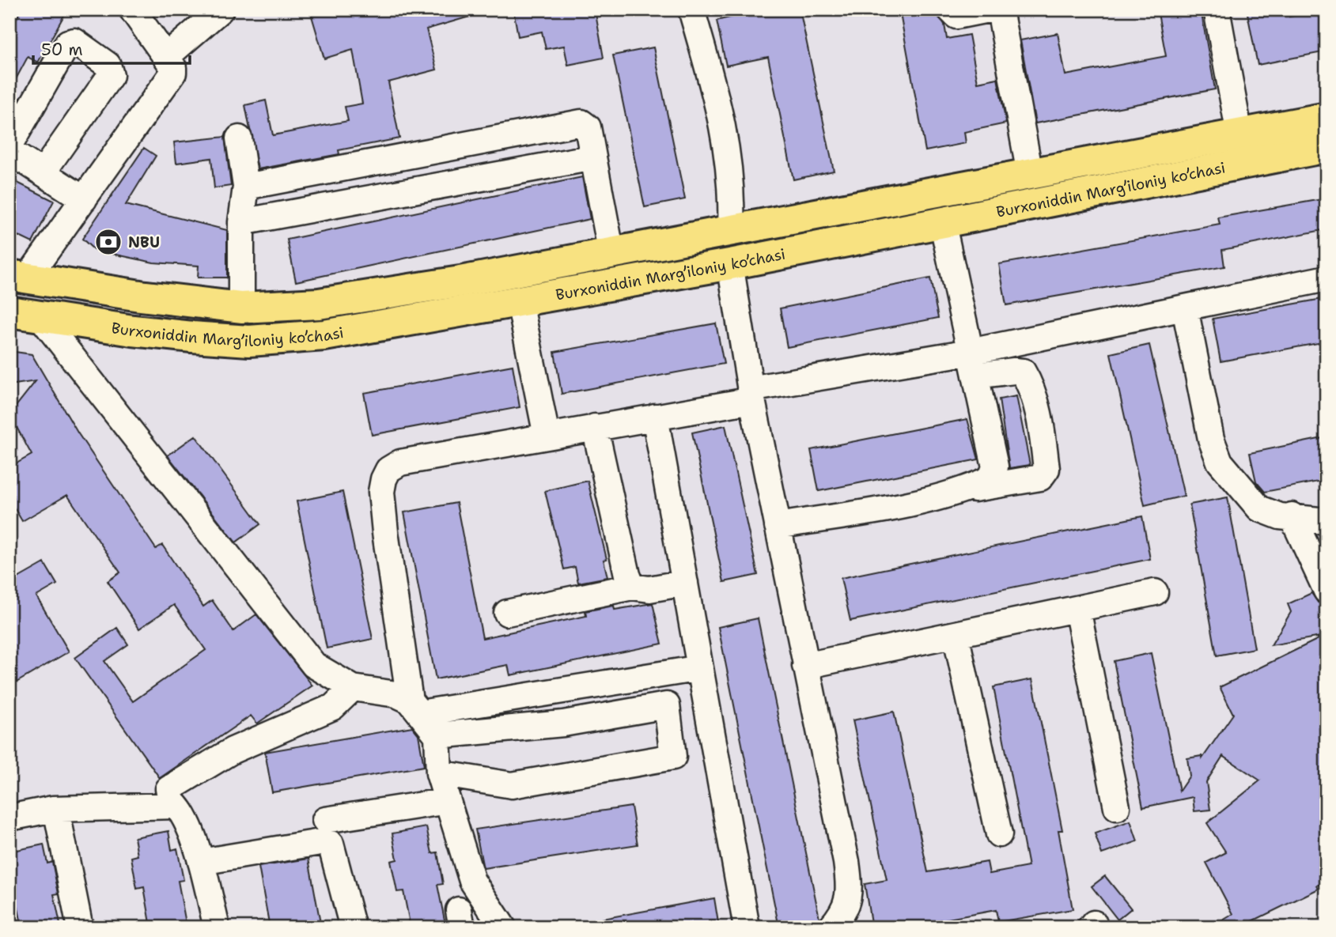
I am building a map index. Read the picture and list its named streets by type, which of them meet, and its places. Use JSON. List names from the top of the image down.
{
  "streets": {
    "main road": ["Burxoniddin Marg’iloniy ko’chasi"]
  },
  "places": {
    "bank": ["NBU"]
  },
  "scale_bar": "50 m"
}
